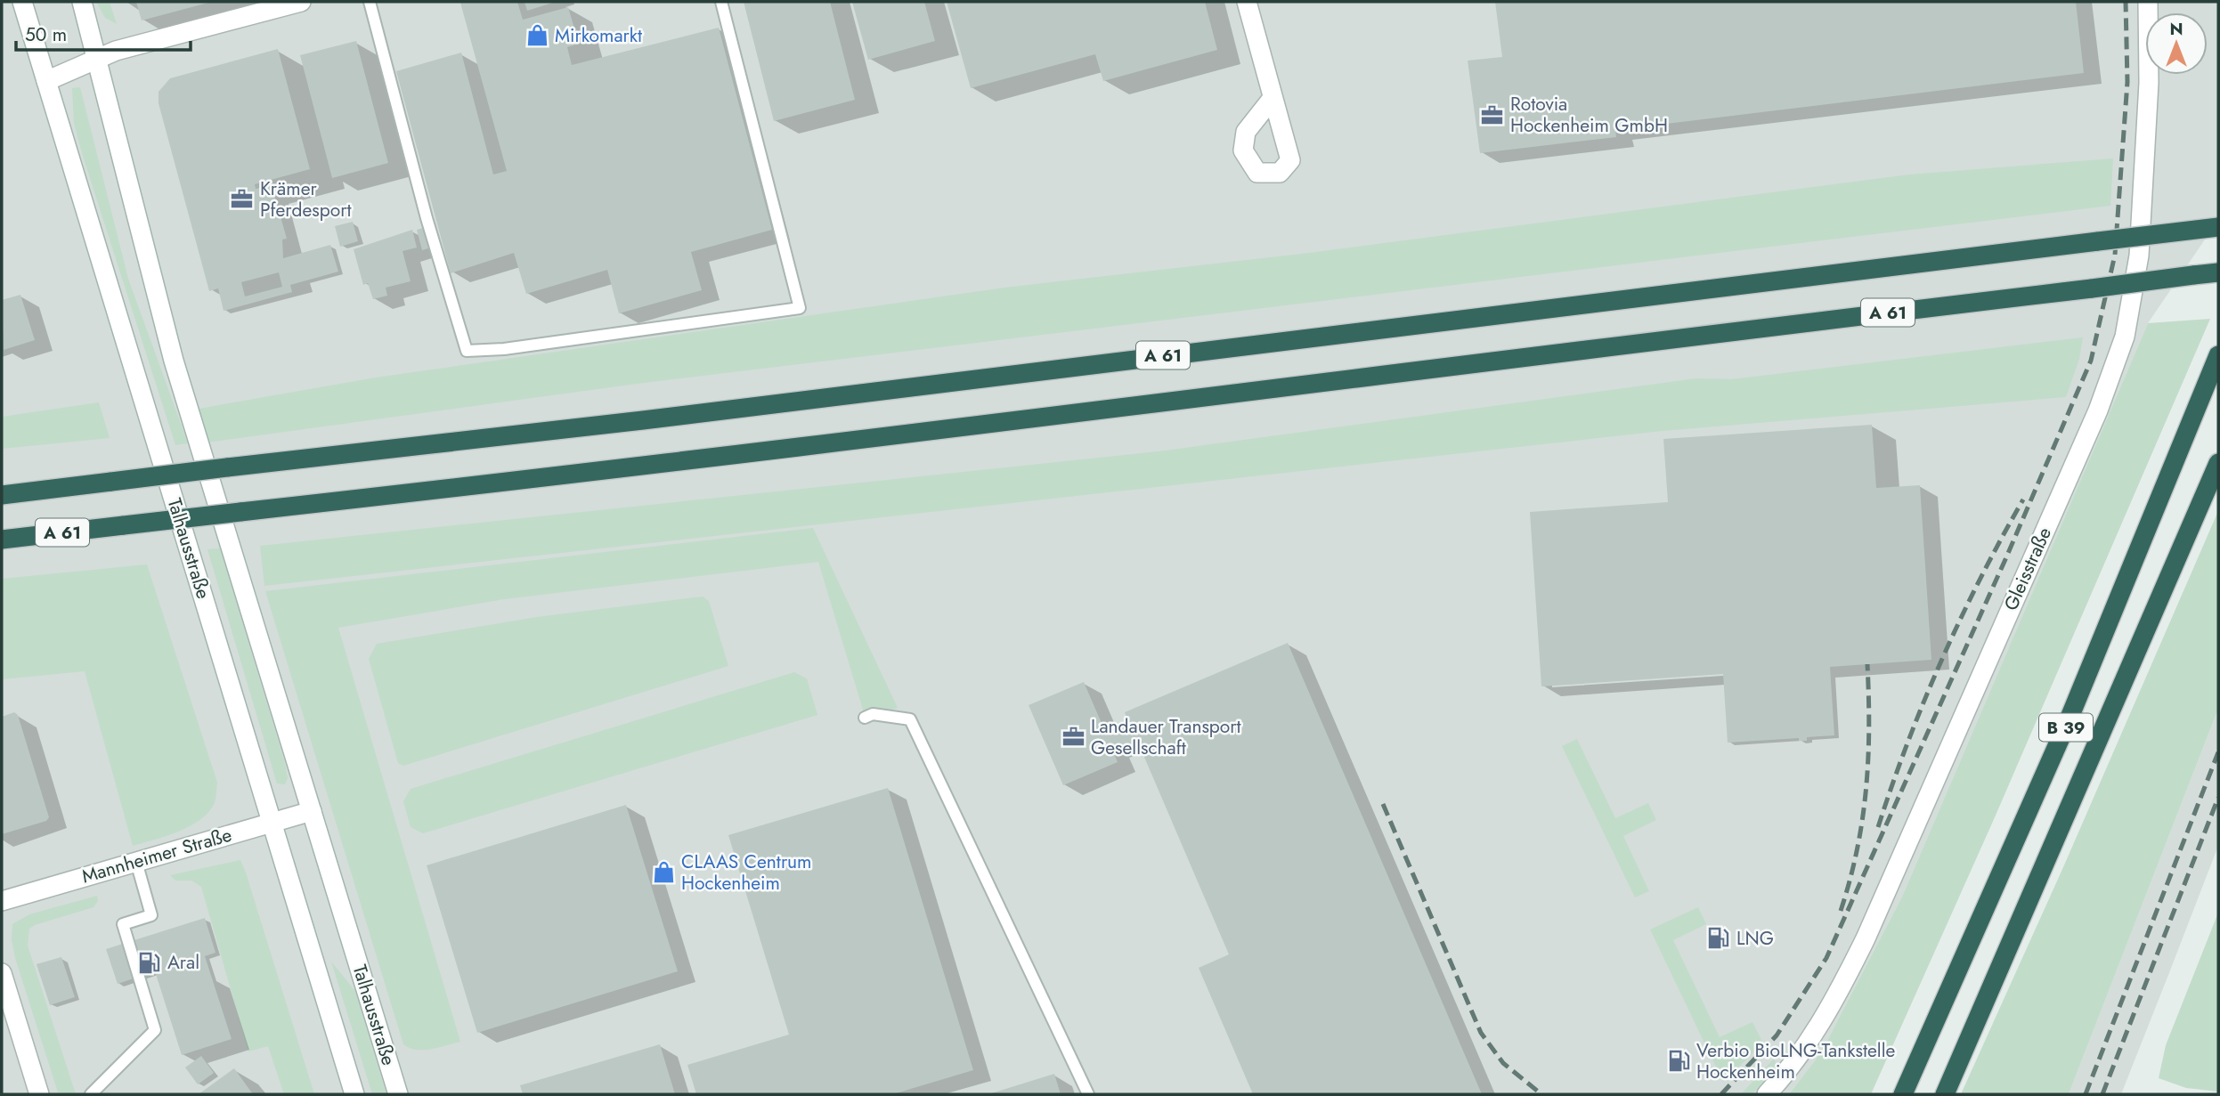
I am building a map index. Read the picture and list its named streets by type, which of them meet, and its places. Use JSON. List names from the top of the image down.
{
  "streets": {
    "highway": ["A 61", "B 39"],
    "main road": ["Talhausstraße", "Gleisstraße", "Mannheimer Straße"]
  },
  "crossings": [
    ["Talhausstraße", "Mannheimer Straße"]
  ],
  "places": {
    "shop": ["Mirkomarkt", "CLAAS Centrum Hockenheim"],
    "office": ["Rotovia Hockenheim GmbH", "Krämer Pferdesport", "Landauer Transport Gesellschaft"],
    "fuel station": ["LNG", "Aral", "Verbio BioLNG-Tankstelle Hockenheim"]
  },
  "scale_bar": "50 m",
  "north": "top"
}
